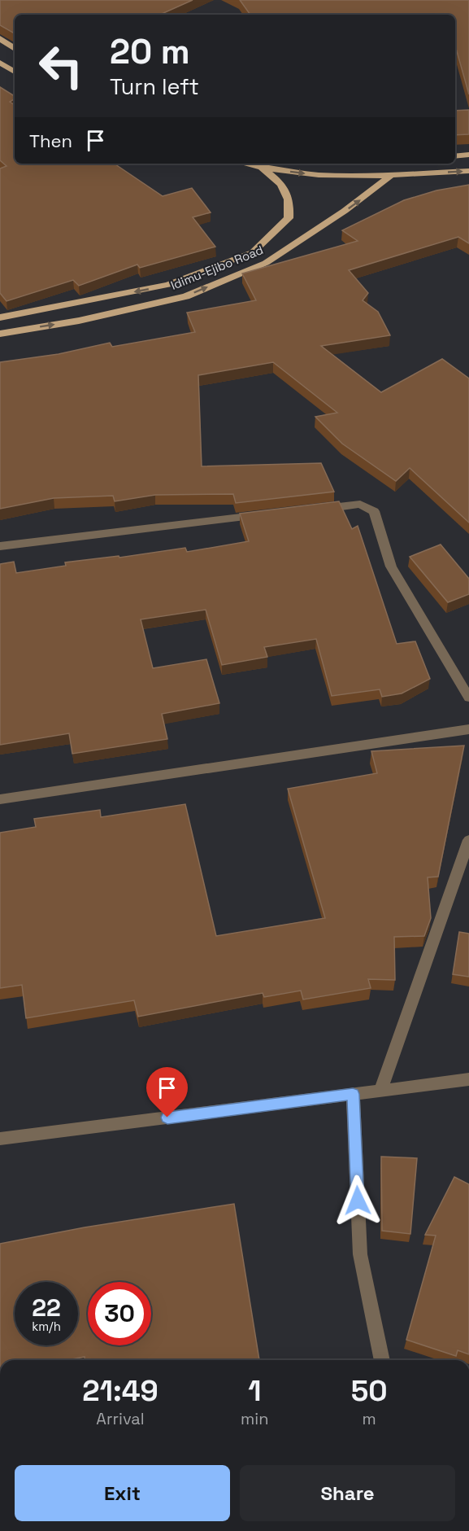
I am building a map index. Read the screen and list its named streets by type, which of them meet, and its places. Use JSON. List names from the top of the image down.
{
  "streets": {
    "main road": ["Idimu-Ejibo Road"]
  },
  "page": {
    "turn": ["20 m", "Turn left"],
    "then": "Then",
    "speed": "22 km/h",
    "limit": "30",
    "eta": [
      "21:49",
      "Arrival",
      "1",
      "min",
      "50",
      "m"
    ],
    "buttons": ["Exit", "Share"]
  }
}
